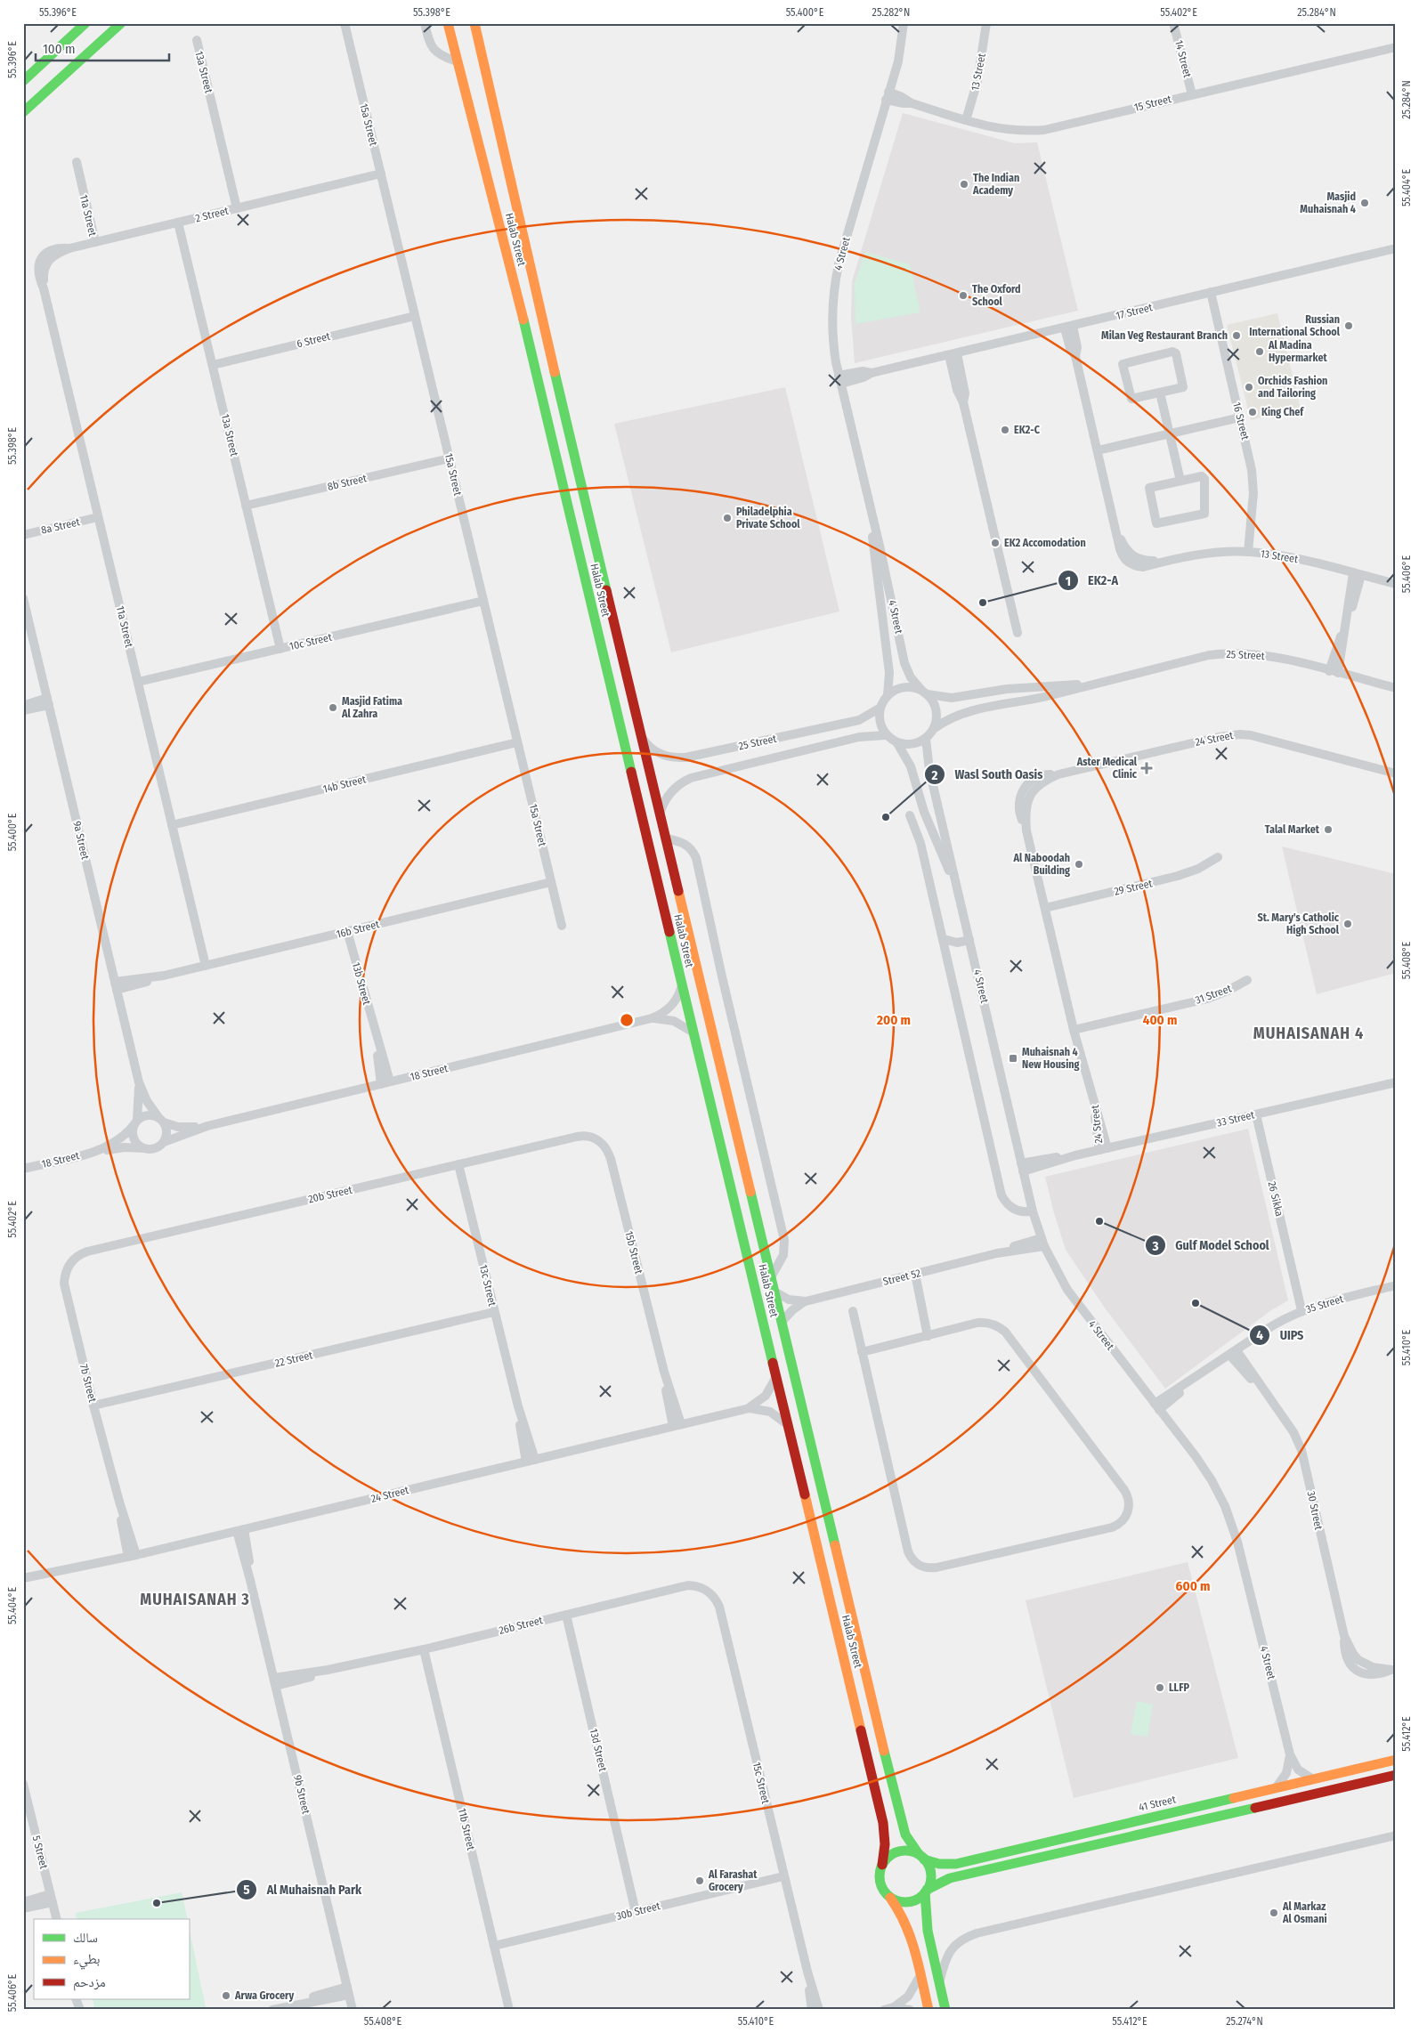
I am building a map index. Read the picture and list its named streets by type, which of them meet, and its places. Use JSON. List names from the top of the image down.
{
  "streets": {
    "street": [
      "14 Street",
      "13a Street",
      "13 Street",
      "15 Street",
      "15a Street",
      "2 Street",
      "11a Street",
      "Halab Street",
      "4 Street",
      "17 Street",
      "6 Street",
      "16 Street",
      "8b Street",
      "8a Street",
      "10c Street",
      "25 Street",
      "24 Street",
      "14b Street",
      "9a Street",
      "29 Street",
      "16b Street",
      "13b Street",
      "31 Street",
      "18 Street",
      "33 Street",
      "20b Street",
      "26 Sikka",
      "15b Street",
      "Street 52",
      "13c Street",
      "35 Street",
      "22 Street",
      "7b Street",
      "30 Street",
      "26b Street",
      "13d Street",
      "15c Street",
      "9b Street",
      "41 Street",
      "11b Street",
      "5 Street",
      "30b Street"
    ]
  },
  "crossings": [
    ["14 Street", "15 Street"],
    ["13a Street", "2 Street"],
    ["13a Street", "6 Street"],
    ["13a Street", "8b Street"],
    ["13a Street", "10c Street"],
    ["13 Street", "15 Street"],
    ["13 Street", "17 Street"],
    ["13 Street", "16 Street"],
    ["15 Street", "4 Street"],
    ["15a Street", "2 Street"],
    ["15a Street", "6 Street"],
    ["15a Street", "8b Street"],
    ["15a Street", "10c Street"],
    ["15a Street", "14b Street"],
    ["15a Street", "16b Street"],
    ["2 Street", "11a Street"],
    ["11a Street", "8a Street"],
    ["11a Street", "10c Street"],
    ["11a Street", "14b Street"],
    ["11a Street", "16b Street"],
    ["Halab Street", "25 Street"],
    ["Halab Street", "24 Street"],
    ["Halab Street", "18 Street"],
    ["Halab Street", "Street 52"],
    ["Halab Street", "41 Street"],
    ["4 Street", "17 Street"],
    ["4 Street", "25 Street"],
    ["4 Street", "33 Street"],
    ["4 Street", "Street 52"],
    ["4 Street", "35 Street"],
    ["4 Street", "41 Street"],
    ["17 Street", "16 Street"],
    ["24 Street", "29 Street"],
    ["24 Street", "31 Street"],
    ["24 Street", "33 Street"],
    ["24 Street", "15b Street"],
    ["24 Street", "13c Street"],
    ["24 Street", "7b Street"],
    ["24 Street", "9b Street"],
    ["9a Street", "16b Street"],
    ["9a Street", "18 Street"],
    ["16b Street", "13b Street"],
    ["13b Street", "18 Street"],
    ["33 Street", "26 Sikka"],
    ["20b Street", "15b Street"],
    ["20b Street", "13c Street"],
    ["20b Street", "7b Street"],
    ["26 Sikka", "35 Street"],
    ["13c Street", "22 Street"],
    ["35 Street", "30 Street"],
    ["22 Street", "7b Street"],
    ["26b Street", "13d Street"],
    ["26b Street", "15c Street"],
    ["26b Street", "9b Street"],
    ["26b Street", "11b Street"],
    ["13d Street", "30b Street"],
    ["15c Street", "30b Street"],
    ["11b Street", "30b Street"]
  ],
  "districts": ["MUHAISANAH 4", "MUHAISANAH 3"],
  "places": {
    "other": [
      "The Indian Academy",
      "Masjid Muhaisnah 4",
      "The Oxford School",
      "Russian International School",
      "Milan Veg Restaurant Branch",
      "Al Madina Hypermarket",
      "Orchids Fashion and Tailoring",
      "King Chef",
      "EK2-C",
      "Philadelphia Private School",
      "EK2 Accomodation",
      "EK2-A",
      "Masjid Fatima Al Zahra",
      "Wasl South Oasis",
      "Talal Market",
      "Al Naboodah Building",
      "St. Mary's Catholic High School",
      "Gulf Model School",
      "UIPS",
      "LLFP",
      "Al Farashat Grocery",
      "Al Muhaisnah Park",
      "Al Markaz Al Osmani",
      "Arwa Grocery"
    ],
    "health": ["Aster Medical Clinic"],
    "transit": ["Muhaisnah 4 New Housing"]
  },
  "legend": ["سالك", "بطيء", "مزدحم"],
  "scale_bar": "100 m",
  "coordinates": [
    "55.396°E",
    "55.398°E",
    "55.400°E",
    "25.282°N",
    "55.402°E",
    "25.284°N",
    "55.404°E",
    "55.406°E",
    "55.408°E",
    "55.410°E",
    "55.412°E",
    "25.274°N"
  ],
  "rings": ["200 m", "400 m", "600 m"]
}
